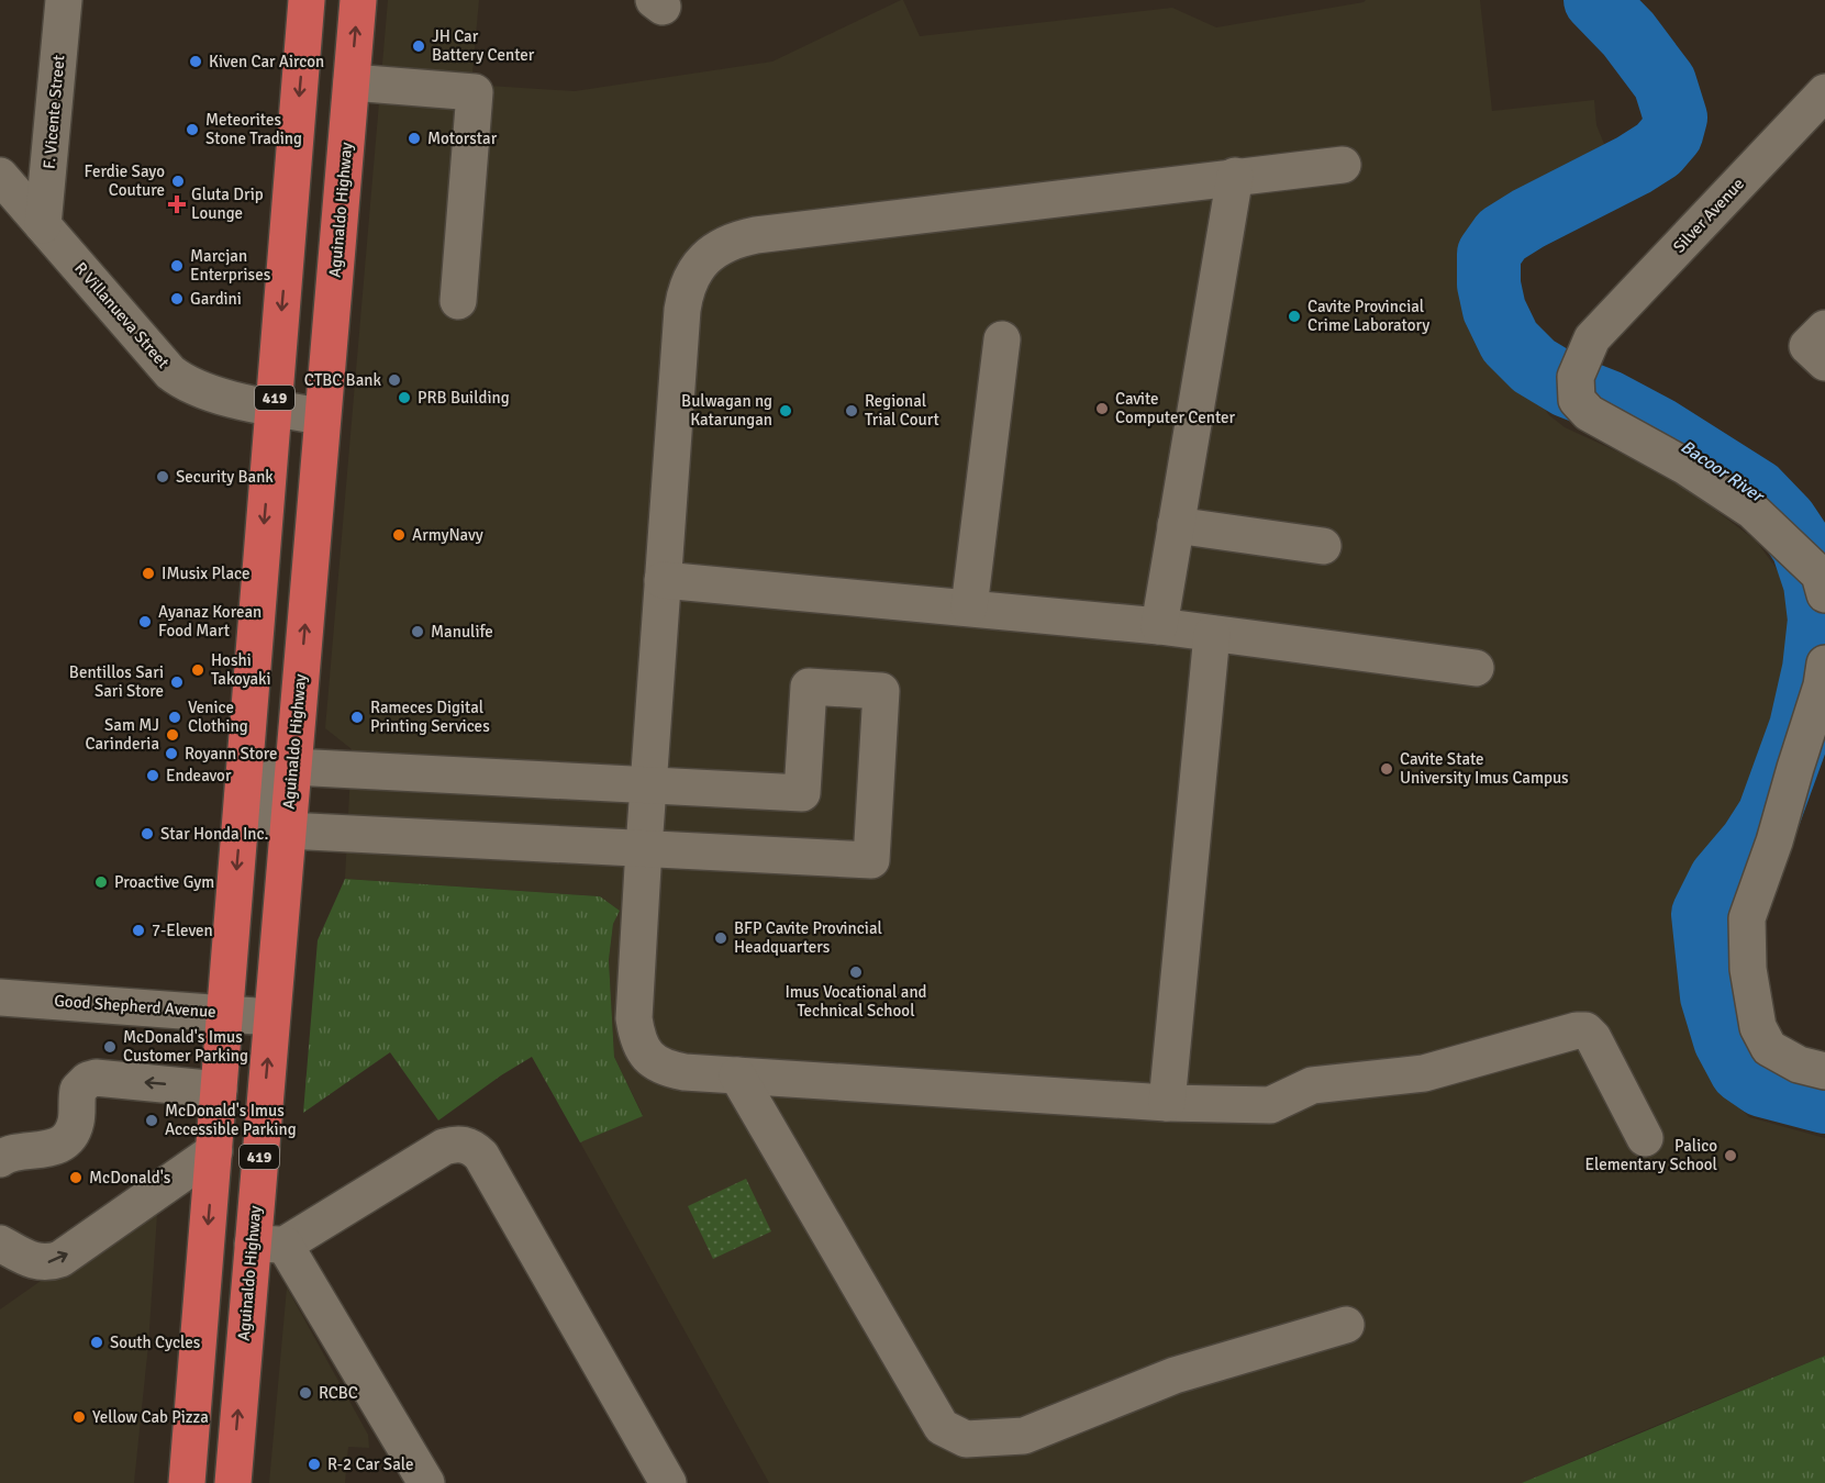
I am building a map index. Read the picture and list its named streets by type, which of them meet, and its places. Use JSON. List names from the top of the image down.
{
  "streets": {
    "highway": ["Aguinaldo Highway", "419"],
    "street": [
      "F. Vicente Street",
      "Silver Avenue",
      "R Villanueva Street",
      "Good Shepherd Avenue"
    ]
  },
  "crossings": [
    ["F. Vicente Street", "R Villanueva Street"],
    ["Aguinaldo Highway", "R Villanueva Street"],
    ["Aguinaldo Highway", "Good Shepherd Avenue"],
    ["R Villanueva Street", "419"],
    ["419", "Good Shepherd Avenue"]
  ],
  "water": ["Bacoor River"],
  "places": {
    "other": [
      "JH Car Battery Center",
      "Kiven Car Aircon",
      "Meteorites Stone Trading",
      "Motorstar",
      "Ferdie Sayo Couture",
      "Marcjan Enterprises",
      "Gardini",
      "Cavite Provincial Crime Laboratory",
      "CTBC Bank",
      "PRB Building",
      "Cavite Computer Center",
      "Bulwagan ng Katarungan",
      "Regional Trial Court",
      "Security Bank",
      "ArmyNavy",
      "IMusix Place",
      "Ayanaz Korean Food Mart",
      "Manulife",
      "Hoshi Takoyaki",
      "Bentillos Sari Sari Store",
      "Venice Clothing",
      "Rameces Digital Printing Services",
      "Sam MJ Carinderia",
      "Royann Store",
      "Cavite State University Imus Campus",
      "Endeavor",
      "Star Honda Inc.",
      "Proactive Gym",
      "7-Eleven",
      "BFP Cavite Provincial Headquarters",
      "Imus Vocational and Technical School",
      "McDonald's Imus Customer Parking",
      "McDonald's Imus Accessible Parking",
      "Palico Elementary School",
      "McDonald's",
      "South Cycles",
      "RCBC",
      "Yellow Cab Pizza",
      "R-2 Car Sale"
    ],
    "health": ["Gluta Drip Lounge"]
  }
}
